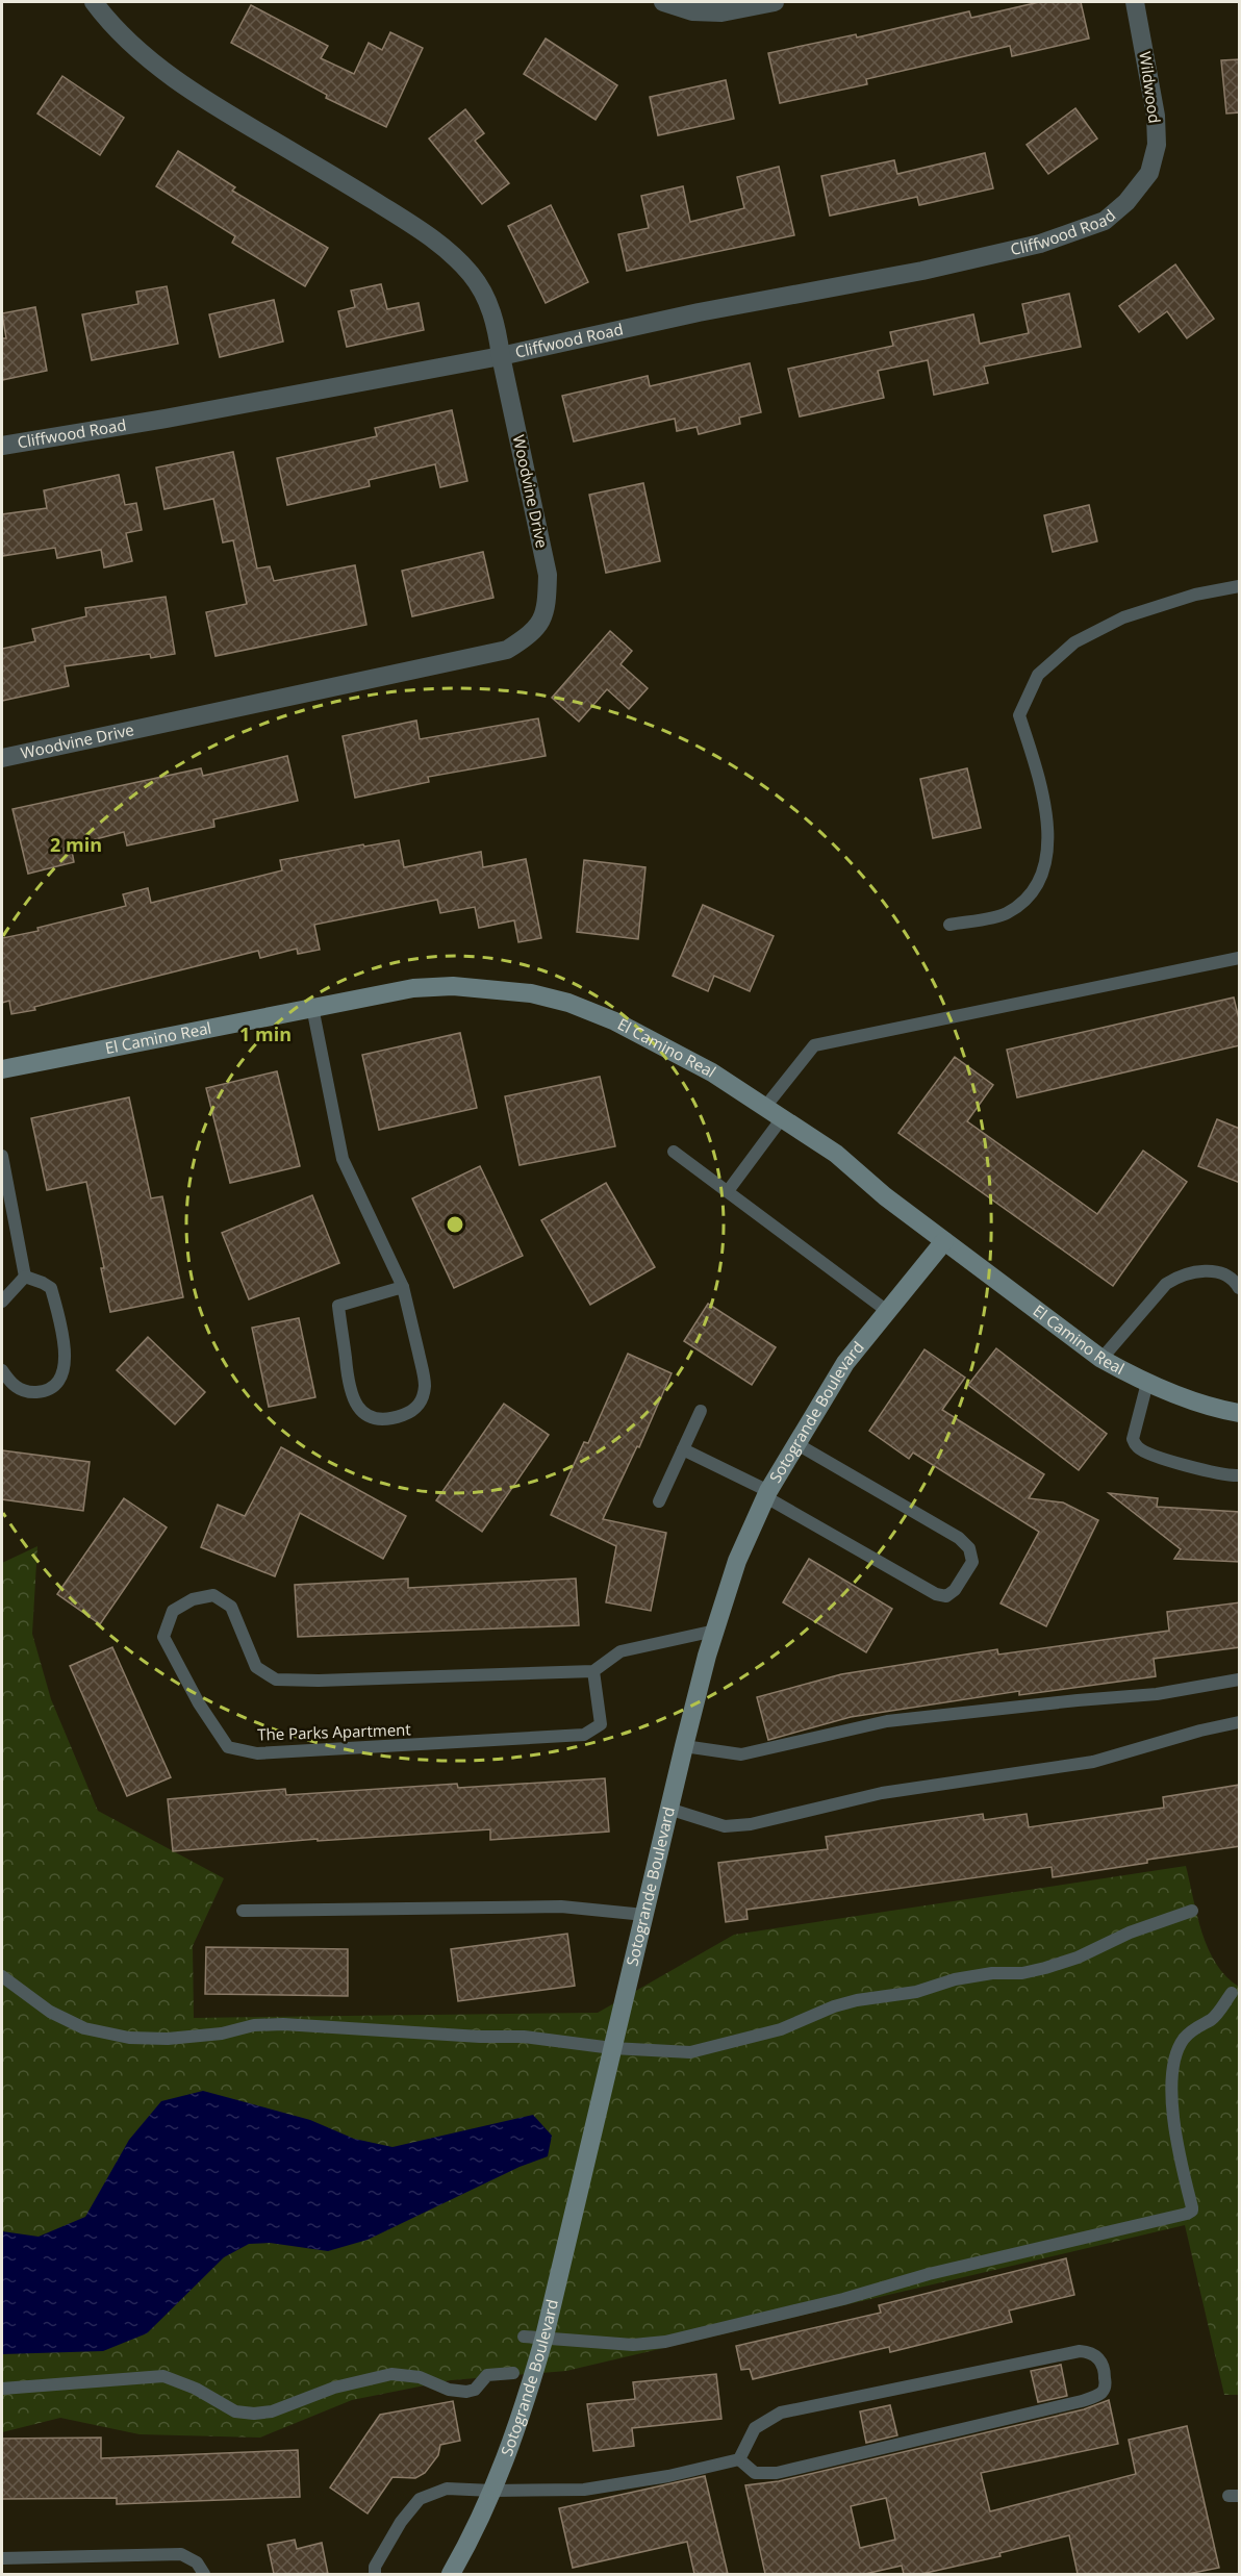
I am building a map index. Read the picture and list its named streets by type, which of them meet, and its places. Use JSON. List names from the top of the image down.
{
  "streets": {
    "street": [
      "Wildwood",
      "Cliffwood Road",
      "Woodvine Drive",
      "El Camino Real",
      "Sotogrande Boulevard"
    ],
    "lane": ["The Parks Apartment"]
  },
  "crossings": [
    ["Wildwood", "Cliffwood Road"],
    ["Cliffwood Road", "Woodvine Drive"],
    ["El Camino Real", "Sotogrande Boulevard"]
  ],
  "rings": ["2 min", "1 min"]
}
